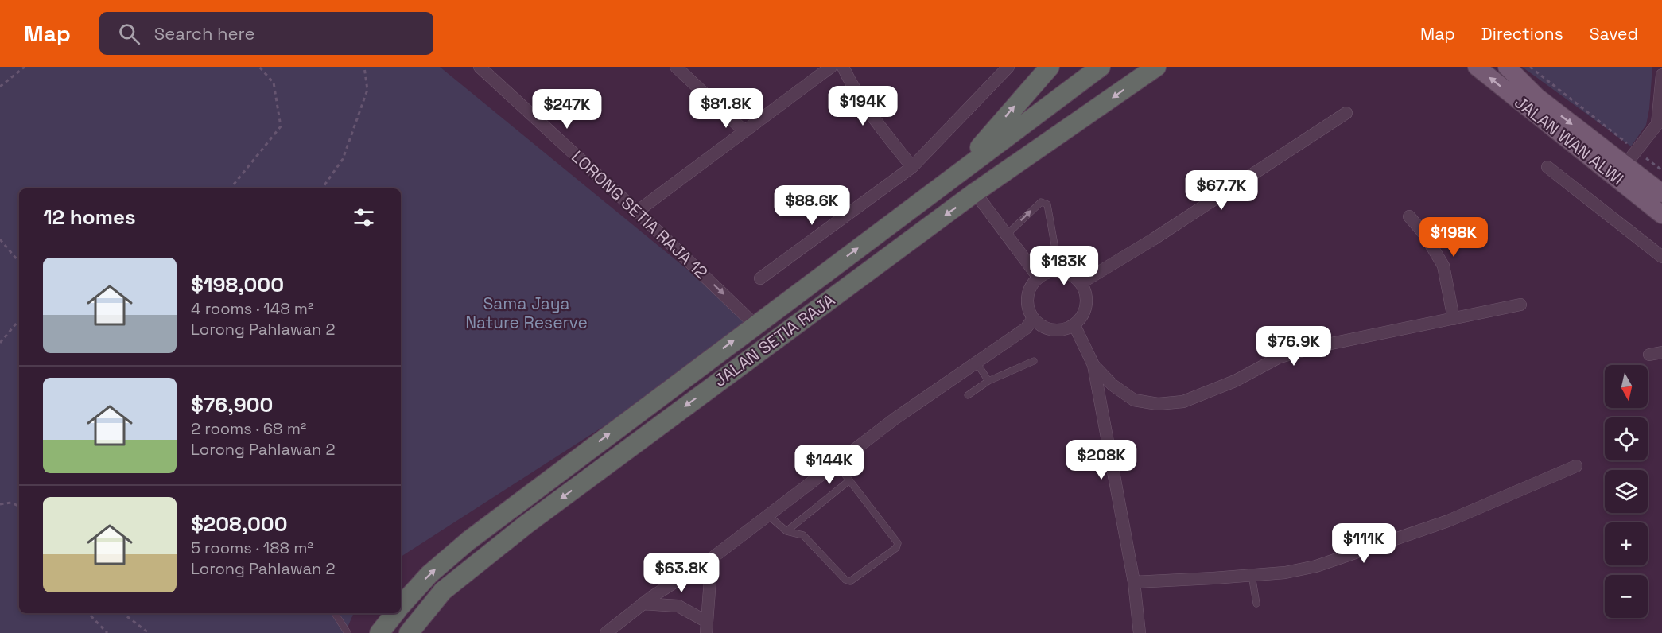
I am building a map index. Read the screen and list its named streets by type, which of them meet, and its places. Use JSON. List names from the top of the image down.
{
  "streets": {
    "highway": ["JALAN SETIA RAJA"],
    "main road": ["JALAN WAN ALWI"],
    "street": ["LORONG SETIA RAJA 12"]
  },
  "crossings": [
    ["LORONG SETIA RAJA 12", "JALAN SETIA RAJA"]
  ],
  "one_way": ["LORONG SETIA RAJA 12"],
  "parks": ["Sama Jaya Nature Reserve"],
  "north": "bottom",
  "page": {
    "header": "Map",
    "search": "Search here",
    "nav": ["Map", "Directions", "Saved"],
    "price": [
      "$194K",
      "$81.8K",
      "$247K",
      "$67.7K",
      "$88.6K",
      "$198K",
      "$183K",
      "$76.9K",
      "$208K",
      "$144K",
      "$111K",
      "$63.8K"
    ],
    "heading": "12 homes",
    "list": [
      {
        "name": "$198,000",
        "note": "4 rooms · 148 m² · Lorong Pahlawan 2"
      },
      {
        "name": "$76,900",
        "note": "2 rooms · 68 m² · Lorong Pahlawan 2"
      },
      {
        "name": "$208,000",
        "note": "5 rooms · 188 m² · Lorong Pahlawan 2"
      }
    ],
    "map_buttons": ["+", "−"]
  }
}
